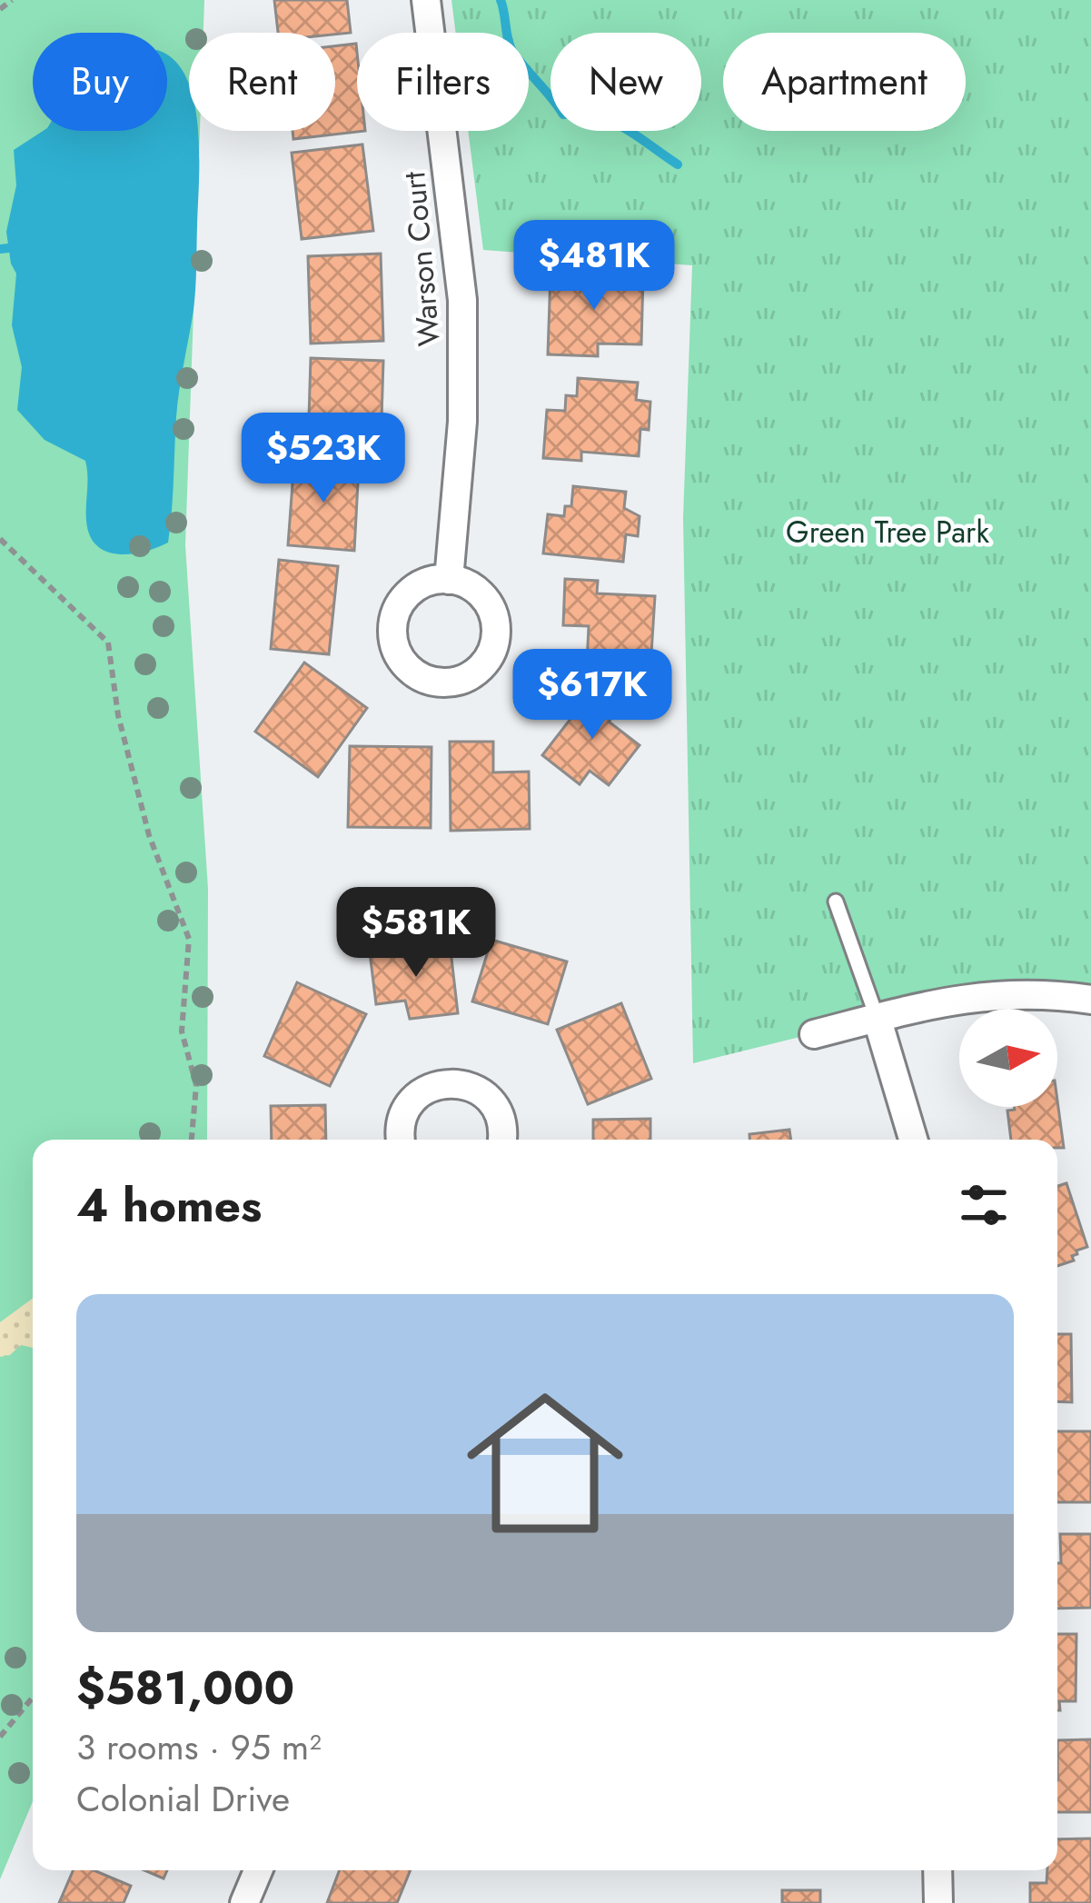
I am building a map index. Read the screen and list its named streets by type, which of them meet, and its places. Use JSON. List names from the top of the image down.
{
  "streets": {
    "street": ["Warson Court"]
  },
  "parks": ["Green Tree Park"],
  "north": "right",
  "page": {
    "chip": [
      "Buy",
      "Rent",
      "Filters",
      "New",
      "Apartment"
    ],
    "price": [
      "$481K",
      "$523K",
      "$617K",
      "$581K"
    ],
    "heading": "4 homes",
    "list": [
      {
        "name": "$581,000",
        "note": "3 rooms · 95 m² · Colonial Drive"
      }
    ]
  }
}
